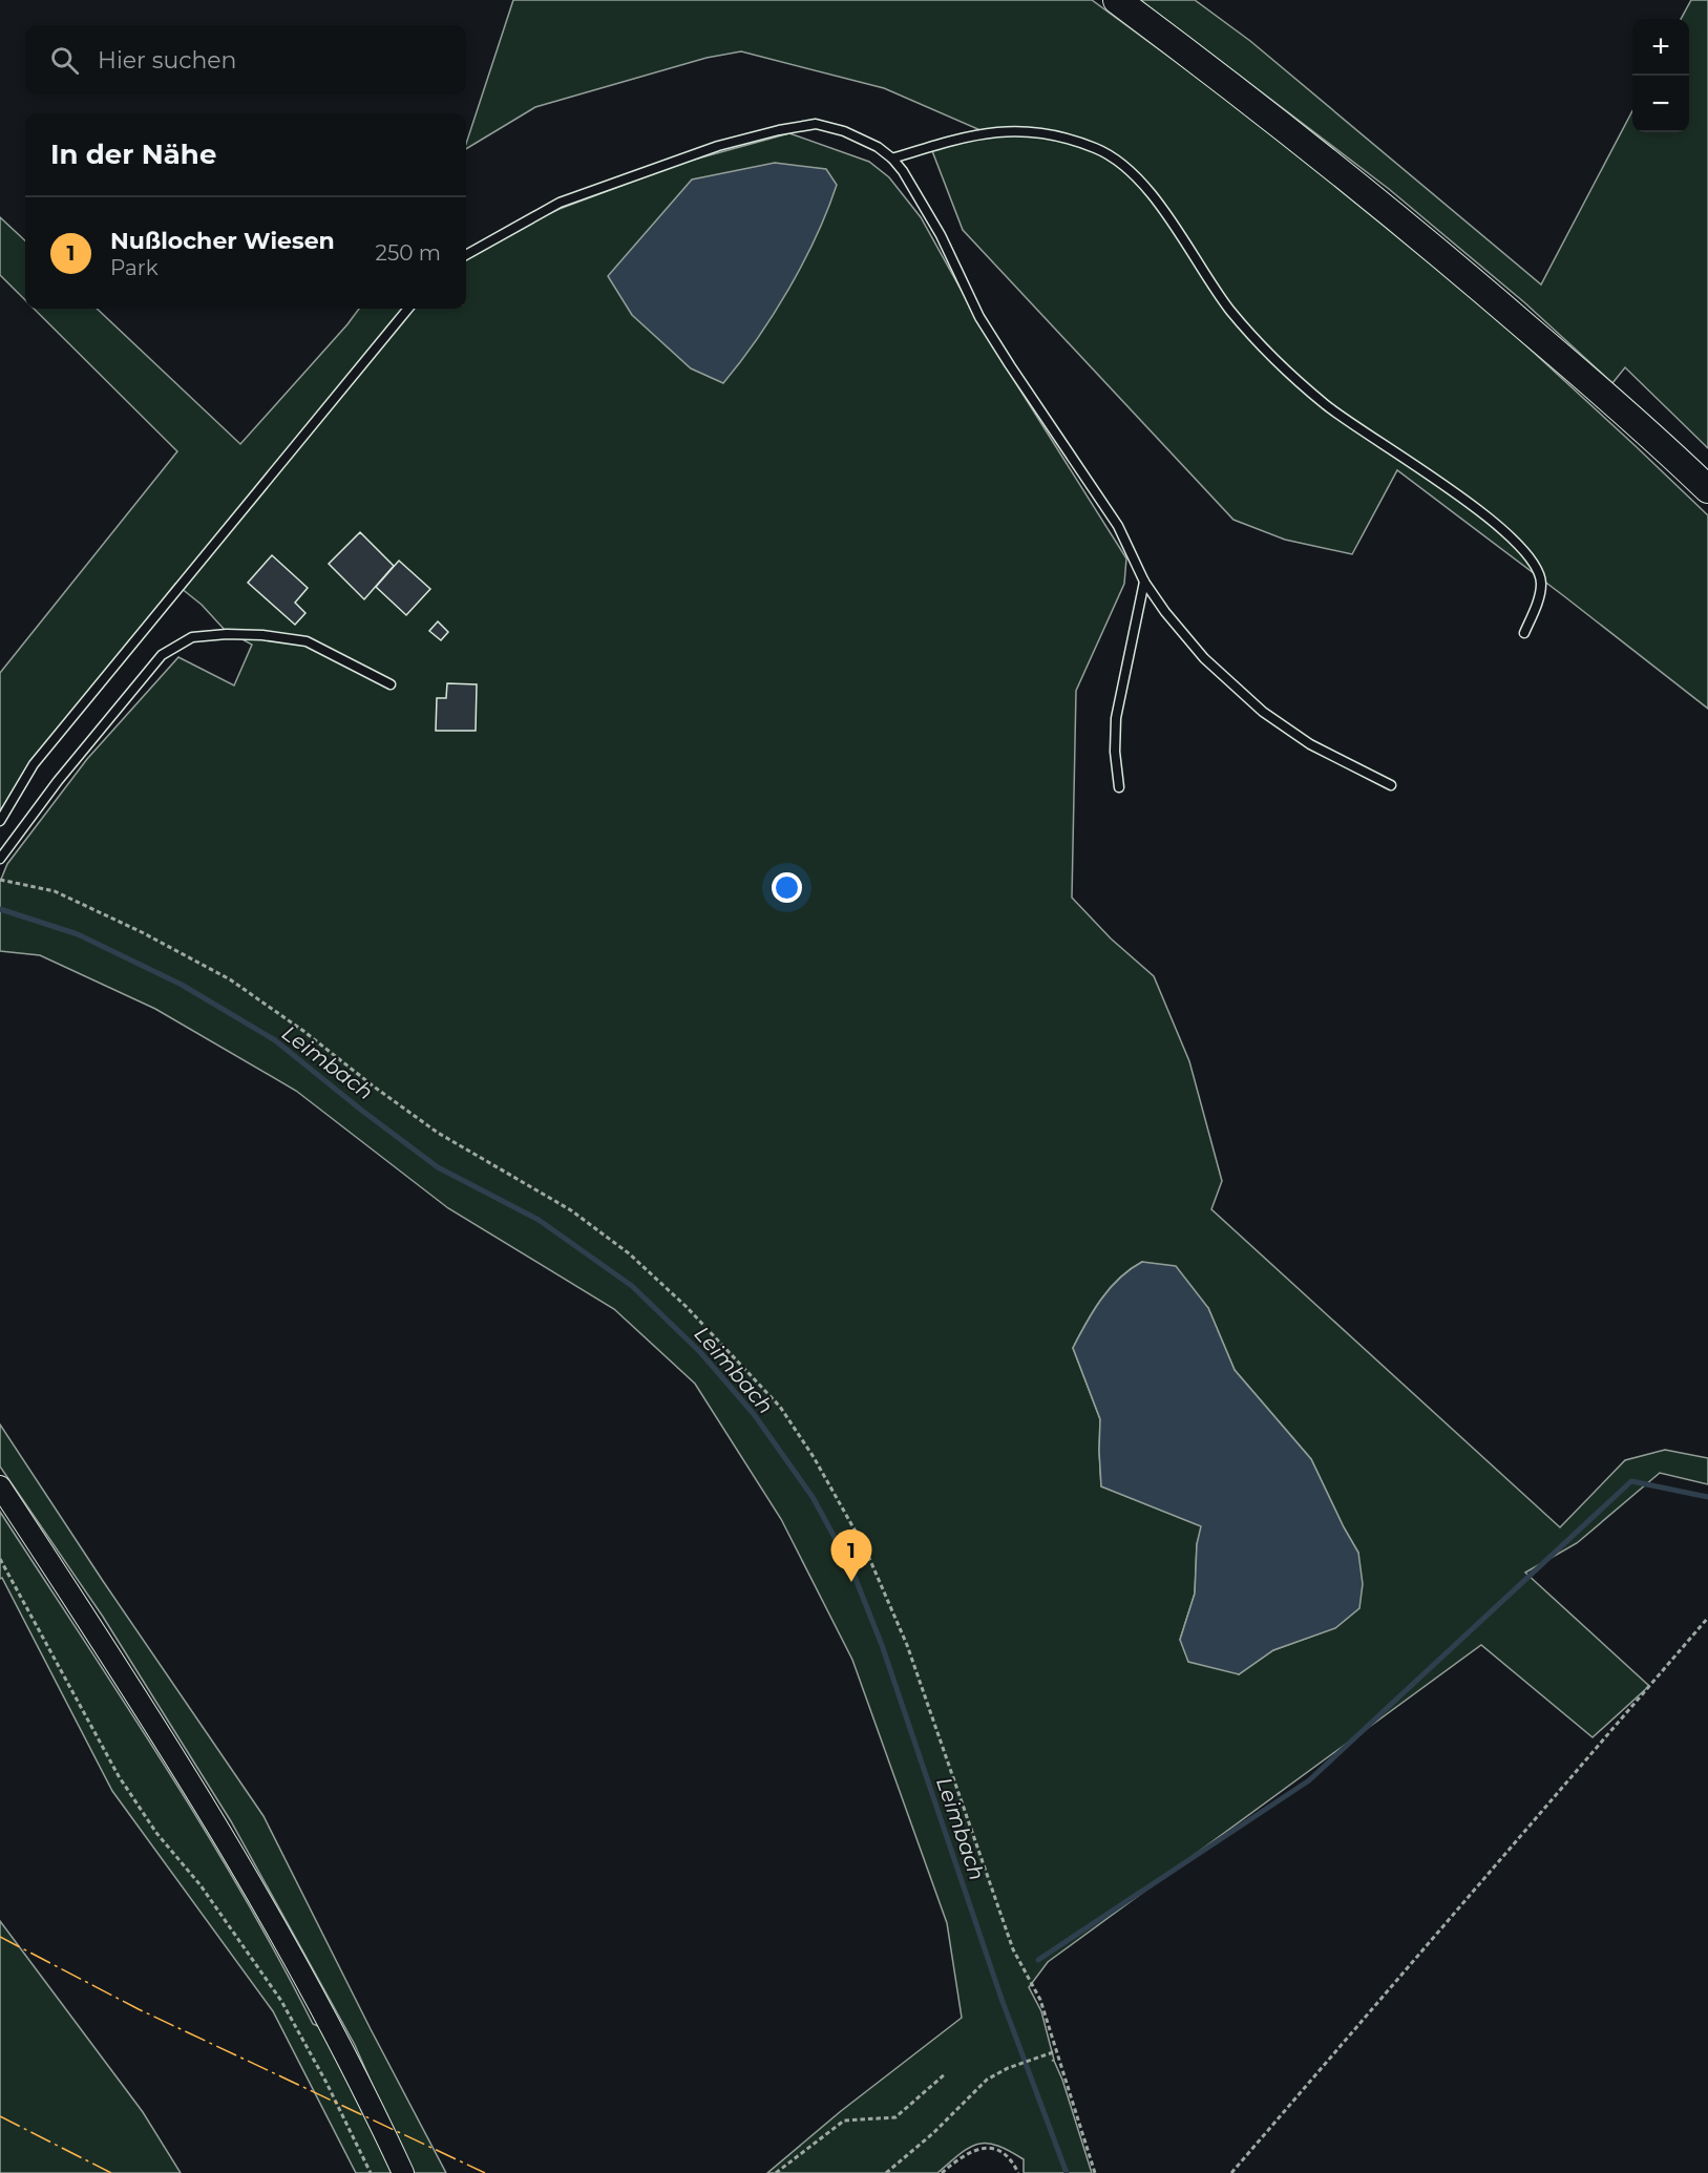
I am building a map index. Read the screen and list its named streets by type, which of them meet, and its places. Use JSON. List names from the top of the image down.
{
  "water": ["Leimbach"],
  "page": {
    "map_buttons": ["+", "−"],
    "search": "Hier suchen",
    "heading": "In der Nähe",
    "list": [
      {
        "mark": "1",
        "name": "Nußlocher Wiesen",
        "note": "Park",
        "value": "250 m"
      }
    ],
    "pins": "1"
  }
}
